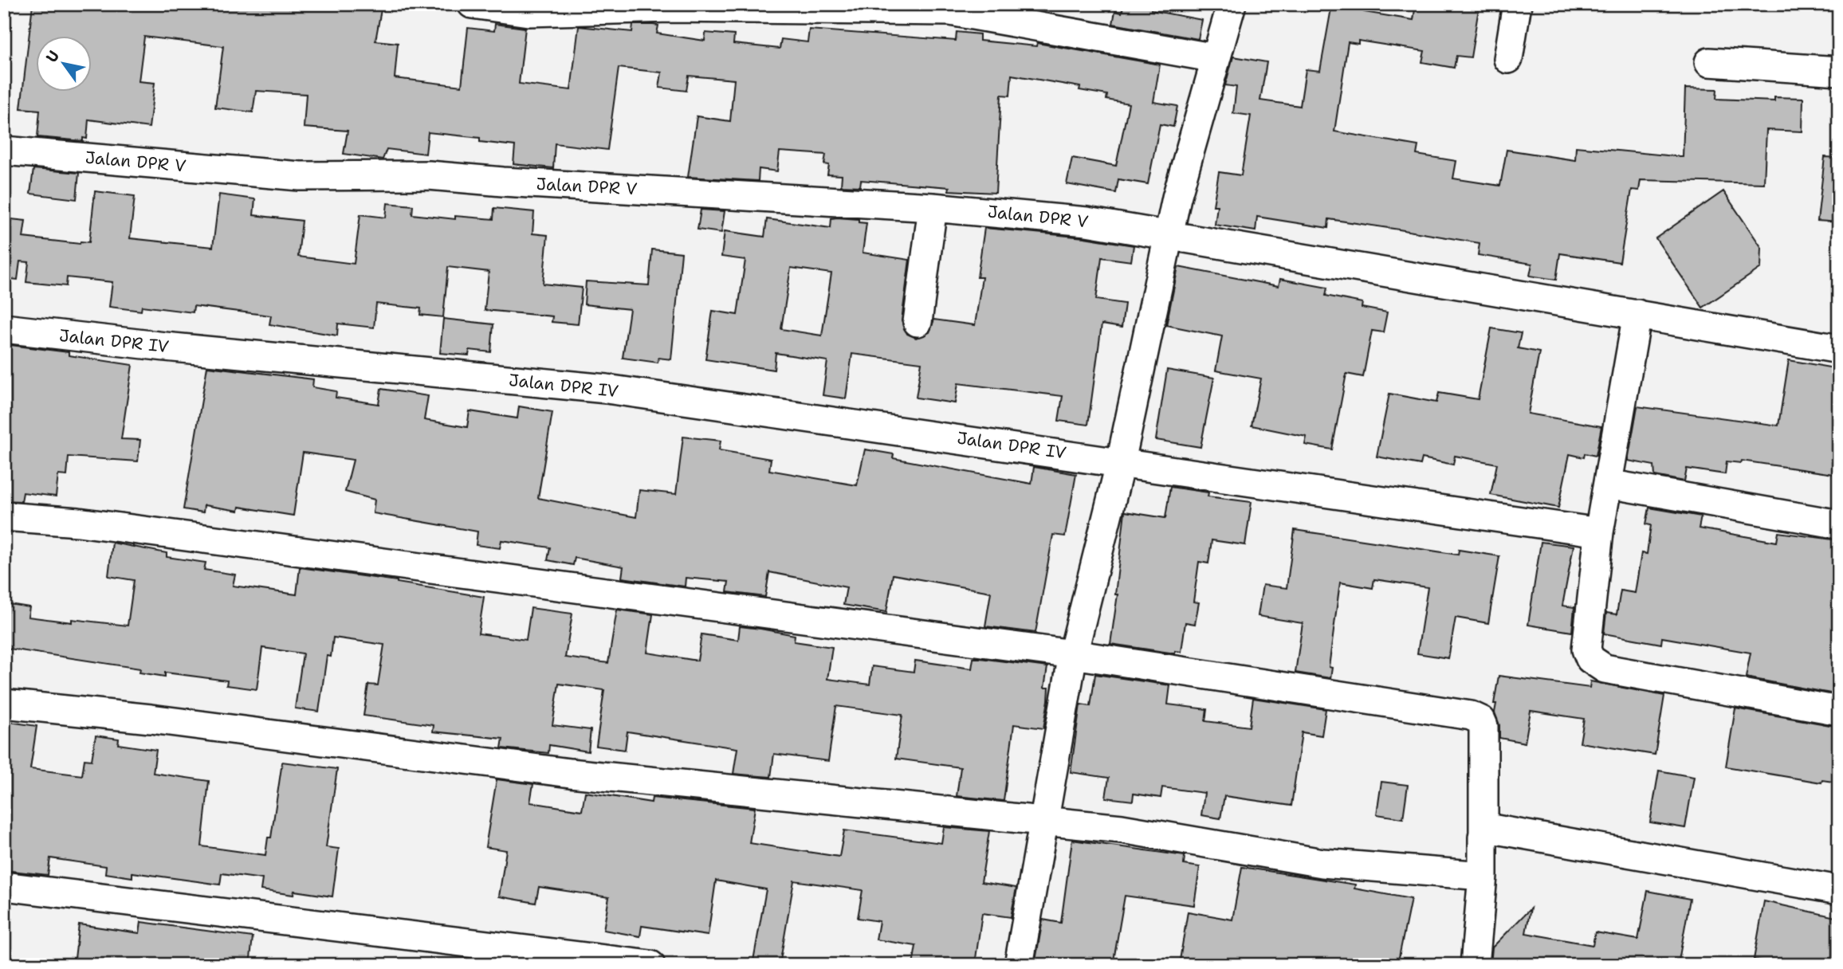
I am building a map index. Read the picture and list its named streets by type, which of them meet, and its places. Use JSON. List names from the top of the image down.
{
  "streets": {
    "street": ["Jalan DPR V", "Jalan DPR IV"]
  },
  "north": "top left"
}
